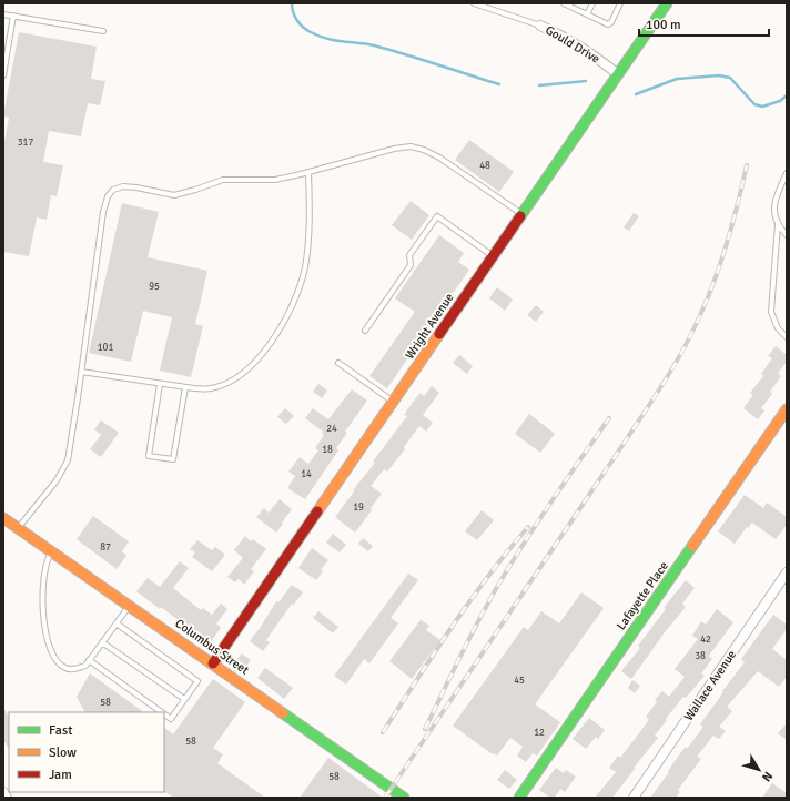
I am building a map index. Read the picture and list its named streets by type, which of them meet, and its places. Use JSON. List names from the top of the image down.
{
  "streets": {
    "street": [
      "Gould Drive",
      "Wright Avenue",
      "Lafayette Place",
      "Columbus Street",
      "Wallace Avenue"
    ]
  },
  "crossings": [
    ["Gould Drive", "Wright Avenue"],
    ["Wright Avenue", "Columbus Street"]
  ],
  "house_numbers": [
    "317",
    "48",
    "95",
    "101",
    "24",
    "18",
    "14",
    "19",
    "87",
    "42",
    "38",
    "45",
    "58",
    "12",
    "58",
    "58"
  ],
  "legend": ["Fast", "Slow", "Jam"],
  "scale_bar": "100 m",
  "north": "bottom right"
}
